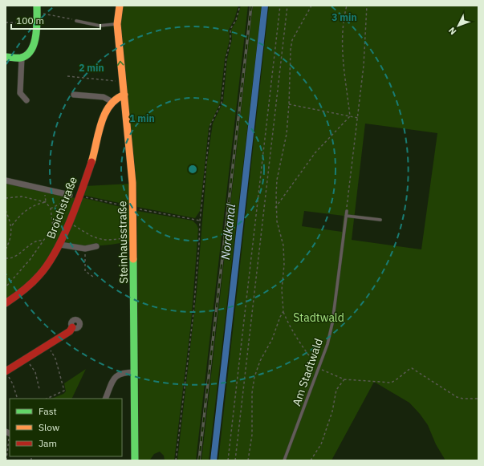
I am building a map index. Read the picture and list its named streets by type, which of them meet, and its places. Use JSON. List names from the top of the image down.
{
  "streets": {
    "street": ["Broichstraße", "Steinhausstraße"],
    "lane": ["Am Stadtwald"]
  },
  "water": ["Nordkanal"],
  "parks": ["Stadtwald"],
  "legend": ["Fast", "Slow", "Jam"],
  "scale_bar": "100 m",
  "north": "bottom left",
  "rings": ["3 min", "2 min", "1 min"]
}
